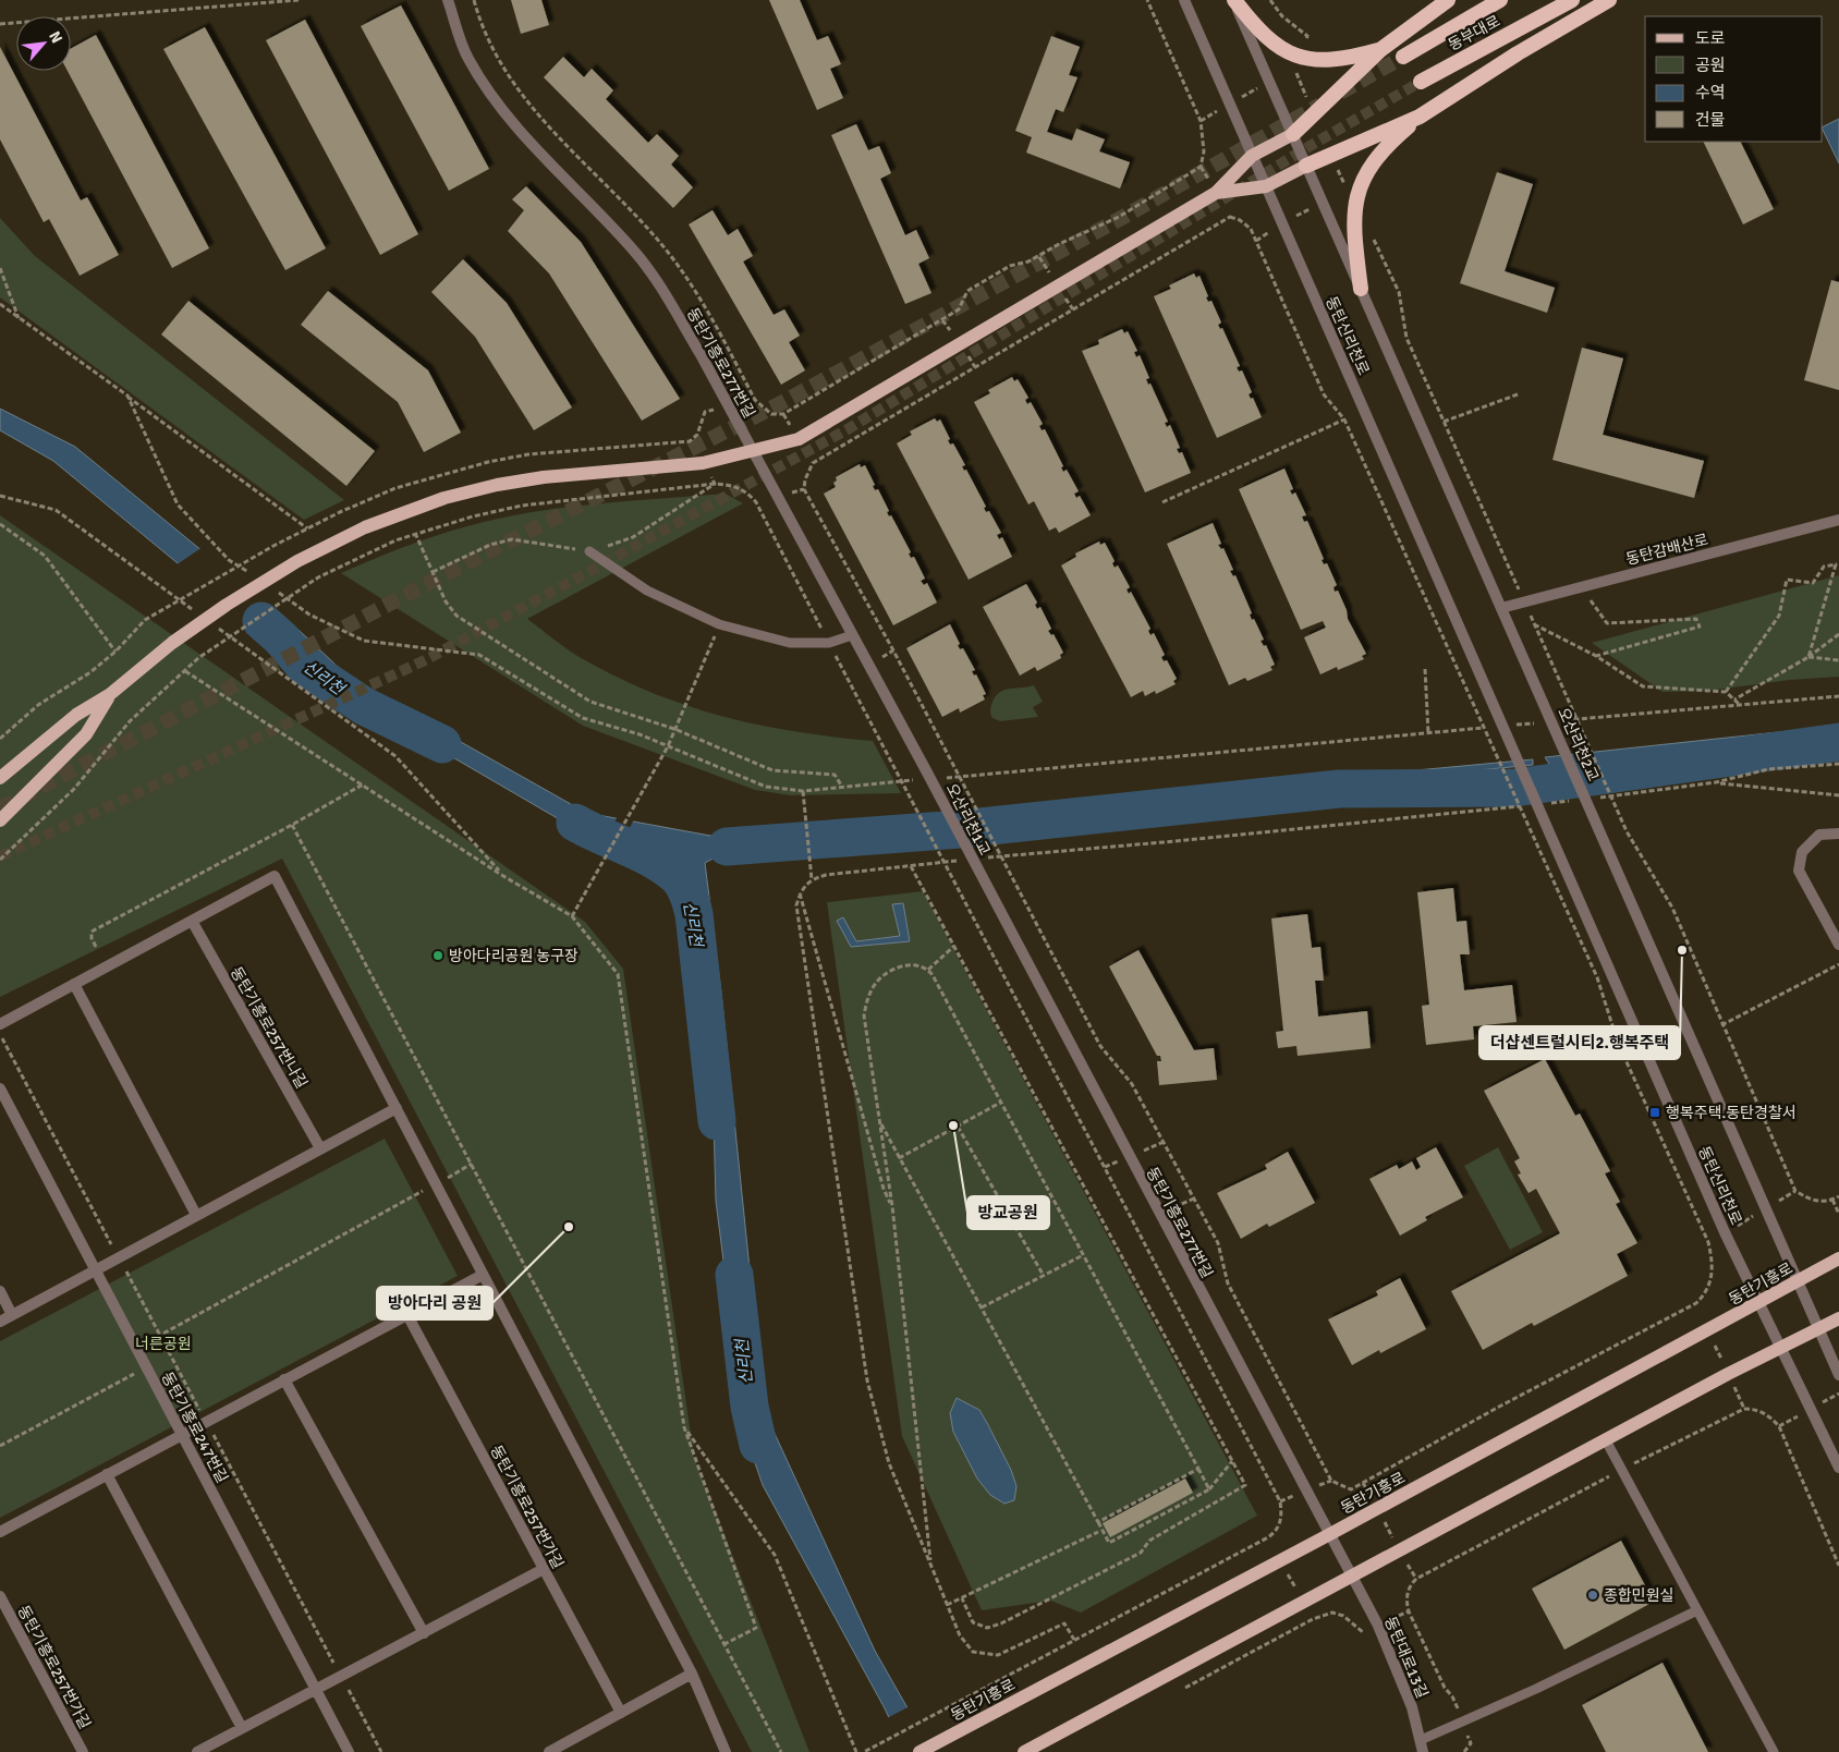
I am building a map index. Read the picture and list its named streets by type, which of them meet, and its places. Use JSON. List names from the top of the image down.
{
  "streets": {
    "highway": ["동부대로"],
    "main road": ["동탄기흥로"],
    "street": [
      "동탄신리천로",
      "동탄기흥로277번길",
      "동탄감배산로",
      "오산리천2교",
      "오산리천1교",
      "동탄기흥로257번나길",
      "동탄기흥로247번길",
      "동탄기흥로257번가길",
      "동탄대로13길"
    ]
  },
  "crossings": [
    ["동탄신리천로", "동탄감배산로"],
    ["동탄신리천로", "오산리천2교"],
    ["동탄신리천로", "동탄기흥로"],
    ["동탄기흥로277번길", "오산리천1교"],
    ["동탄기흥로277번길", "동탄기흥로"],
    ["동탄기흥로277번길", "동탄대로13길"],
    ["오산리천2교", "동탄기흥로"]
  ],
  "water": ["신리천"],
  "parks": ["너른공원"],
  "places": {
    "other": [
      "더샵센트럴시티2.행복주택",
      "방아다리공원 농구장",
      "방교공원",
      "방아다리 공원",
      "종합민원실"
    ],
    "transit": ["행복주택.동탄경찰서"]
  },
  "legend": [
    "도로",
    "공원",
    "수역",
    "건물"
  ],
  "north": "top right"
}
